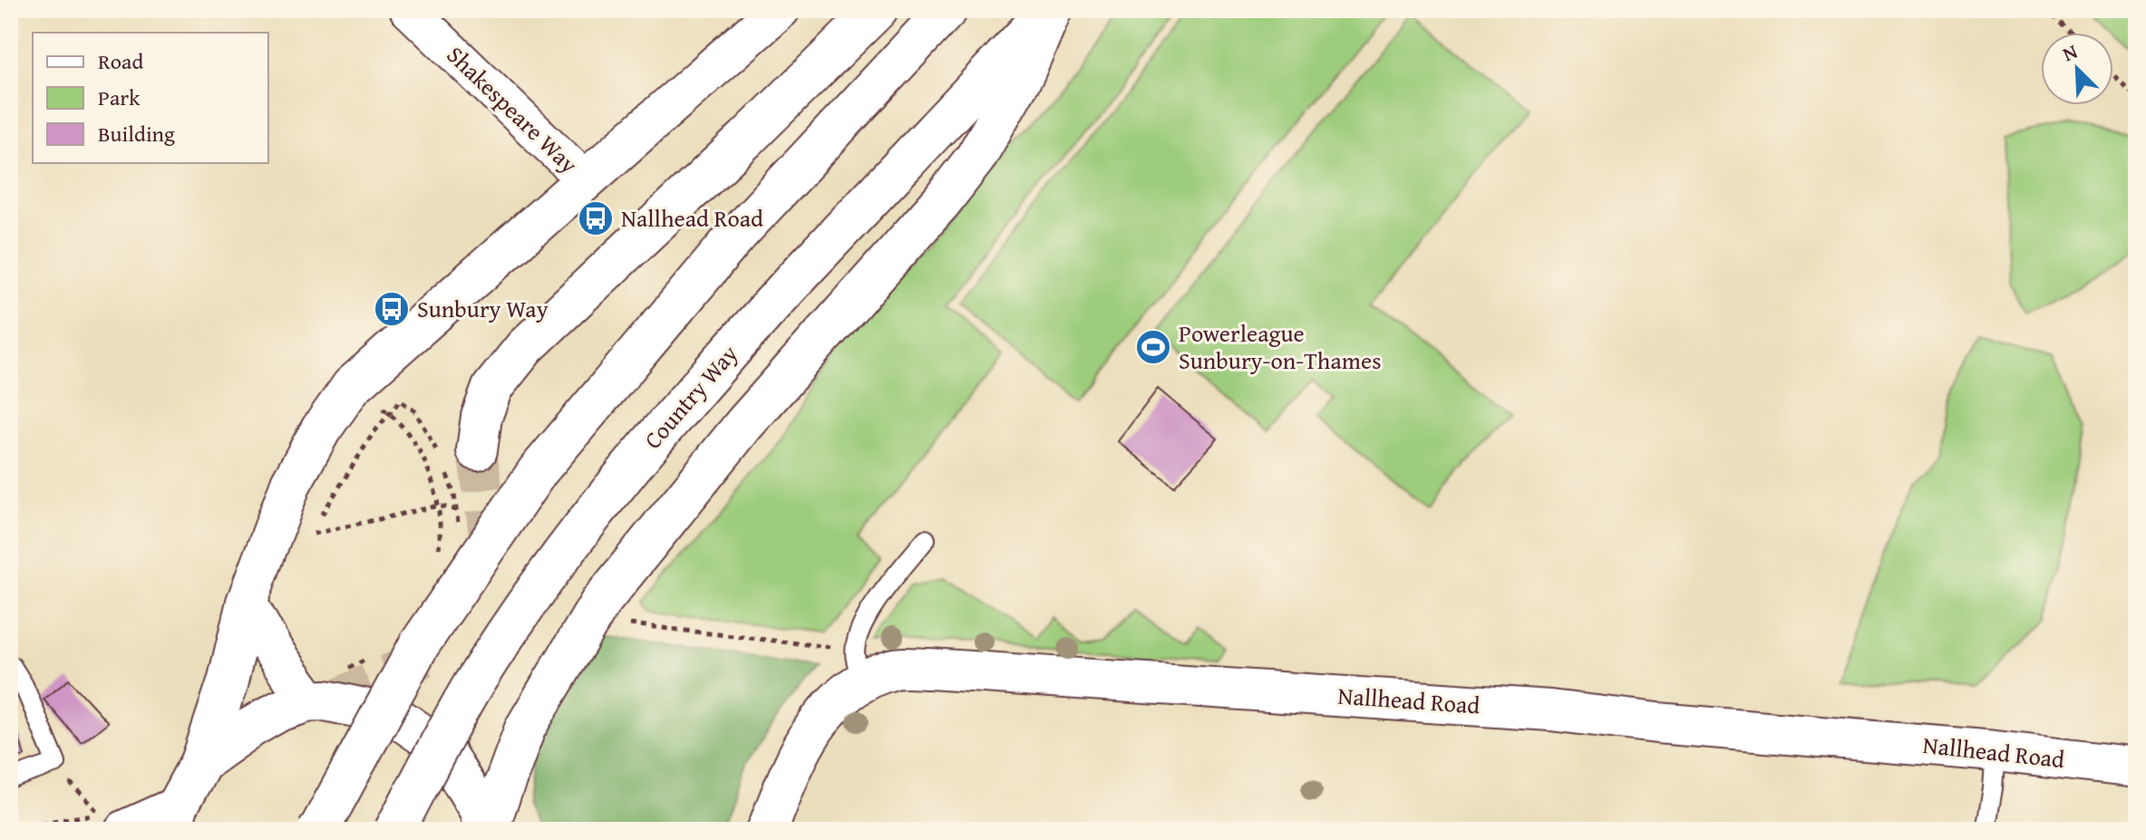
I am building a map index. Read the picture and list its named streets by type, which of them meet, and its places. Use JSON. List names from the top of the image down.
{
  "streets": {
    "main road": ["Country Way", "Nallhead Road"],
    "street": ["Shakespeare Way"]
  },
  "places": {
    "bus stop": ["Nallhead Road", "Sunbury Way"],
    "sports": ["Powerleague Sunbury-on-Thames"]
  },
  "legend": ["Road", "Park", "Building"],
  "north": "top left"
}
